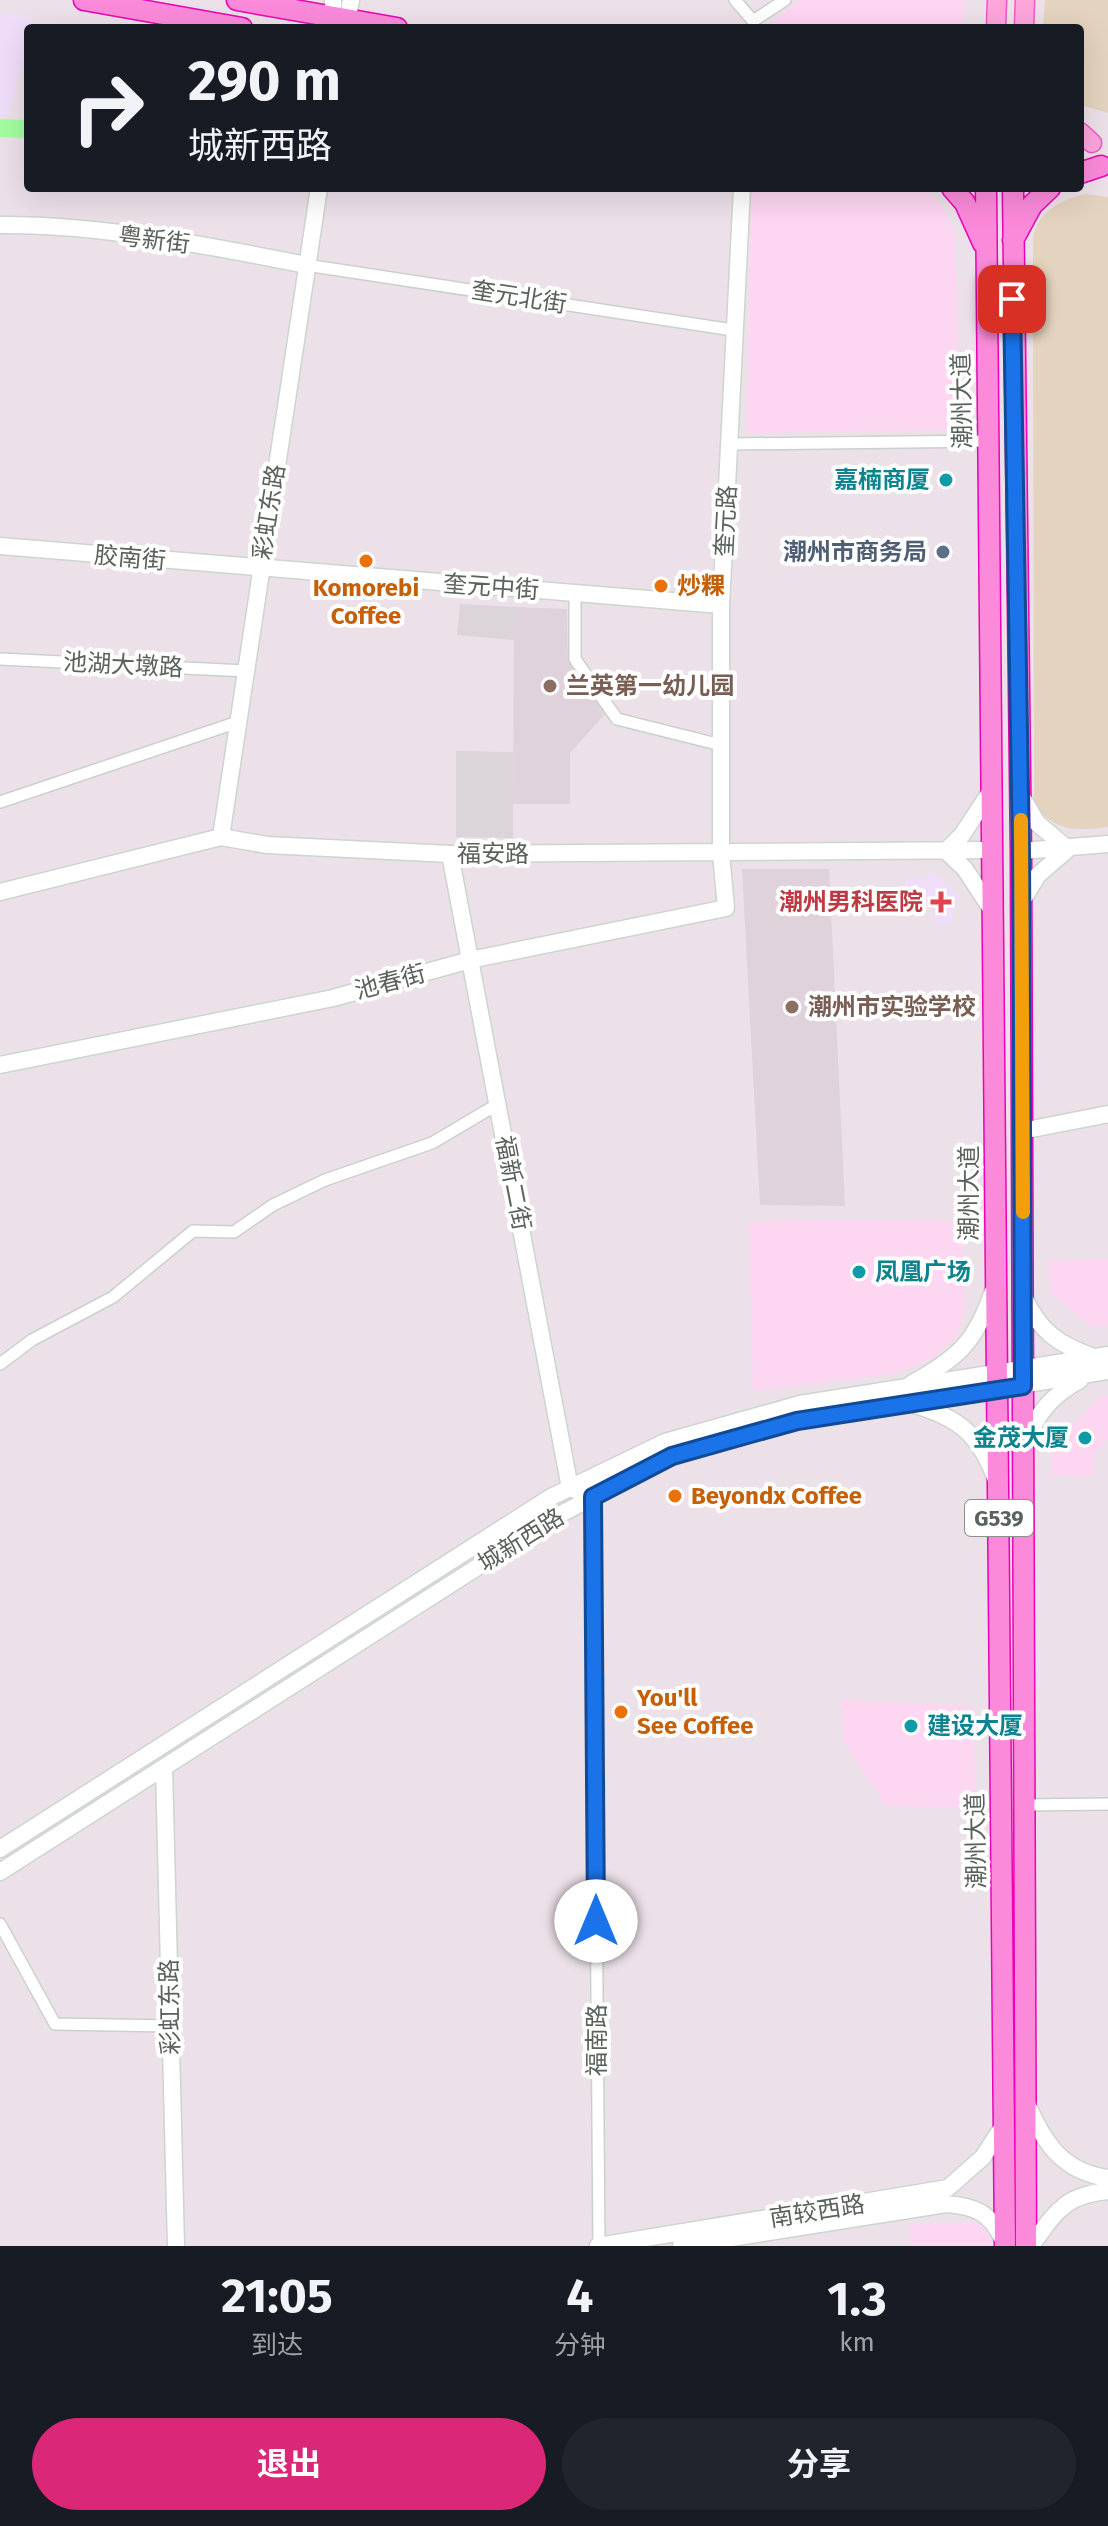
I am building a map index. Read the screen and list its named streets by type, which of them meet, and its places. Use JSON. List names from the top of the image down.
{
  "streets": {
    "highway": ["潮州大道", "G539"],
    "street": [
      "粤新街",
      "奎元北街",
      "彩虹东路",
      "奎元路",
      "胶南街",
      "奎元中街",
      "池湖大墩路",
      "福安路",
      "池春街",
      "福新二街",
      "城新西路",
      "福南路",
      "南较西路"
    ]
  },
  "crossings": [
    ["粤新街", "奎元北街"],
    ["粤新街", "彩虹东路"],
    ["奎元北街", "彩虹东路"],
    ["奎元北街", "奎元路"],
    ["潮州大道", "福安路"],
    ["潮州大道", "城新西路"],
    ["潮州大道", "南较西路"],
    ["彩虹东路", "胶南街"],
    ["彩虹东路", "奎元中街"],
    ["彩虹东路", "池湖大墩路"],
    ["彩虹东路", "福安路"],
    ["彩虹东路", "城新西路"],
    ["奎元路", "奎元中街"],
    ["奎元路", "福安路"],
    ["奎元路", "池春街"],
    ["胶南街", "奎元中街"],
    ["福安路", "池春街"],
    ["福安路", "福新二街"],
    ["池春街", "福新二街"],
    ["福新二街", "城新西路"],
    ["城新西路", "福南路"],
    ["福南路", "南较西路"]
  ],
  "places": {
    "other": [
      "嘉楠商厦",
      "潮州市商务局",
      "Komorebi Coffee",
      "炒粿",
      "兰英第一幼儿园",
      "潮州市实验学校",
      "凤凰广场",
      "金茂大厦",
      "Beyondx Coffee",
      "You'll See Coffee",
      "建设大厦"
    ],
    "health": ["潮州男科医院"]
  },
  "page": {
    "turn": ["290 m", "城新西路"],
    "eta": [
      "21:05",
      "到达",
      "4",
      "分钟",
      "1.3",
      "km"
    ],
    "buttons": ["退出", "分享"]
  }
}
